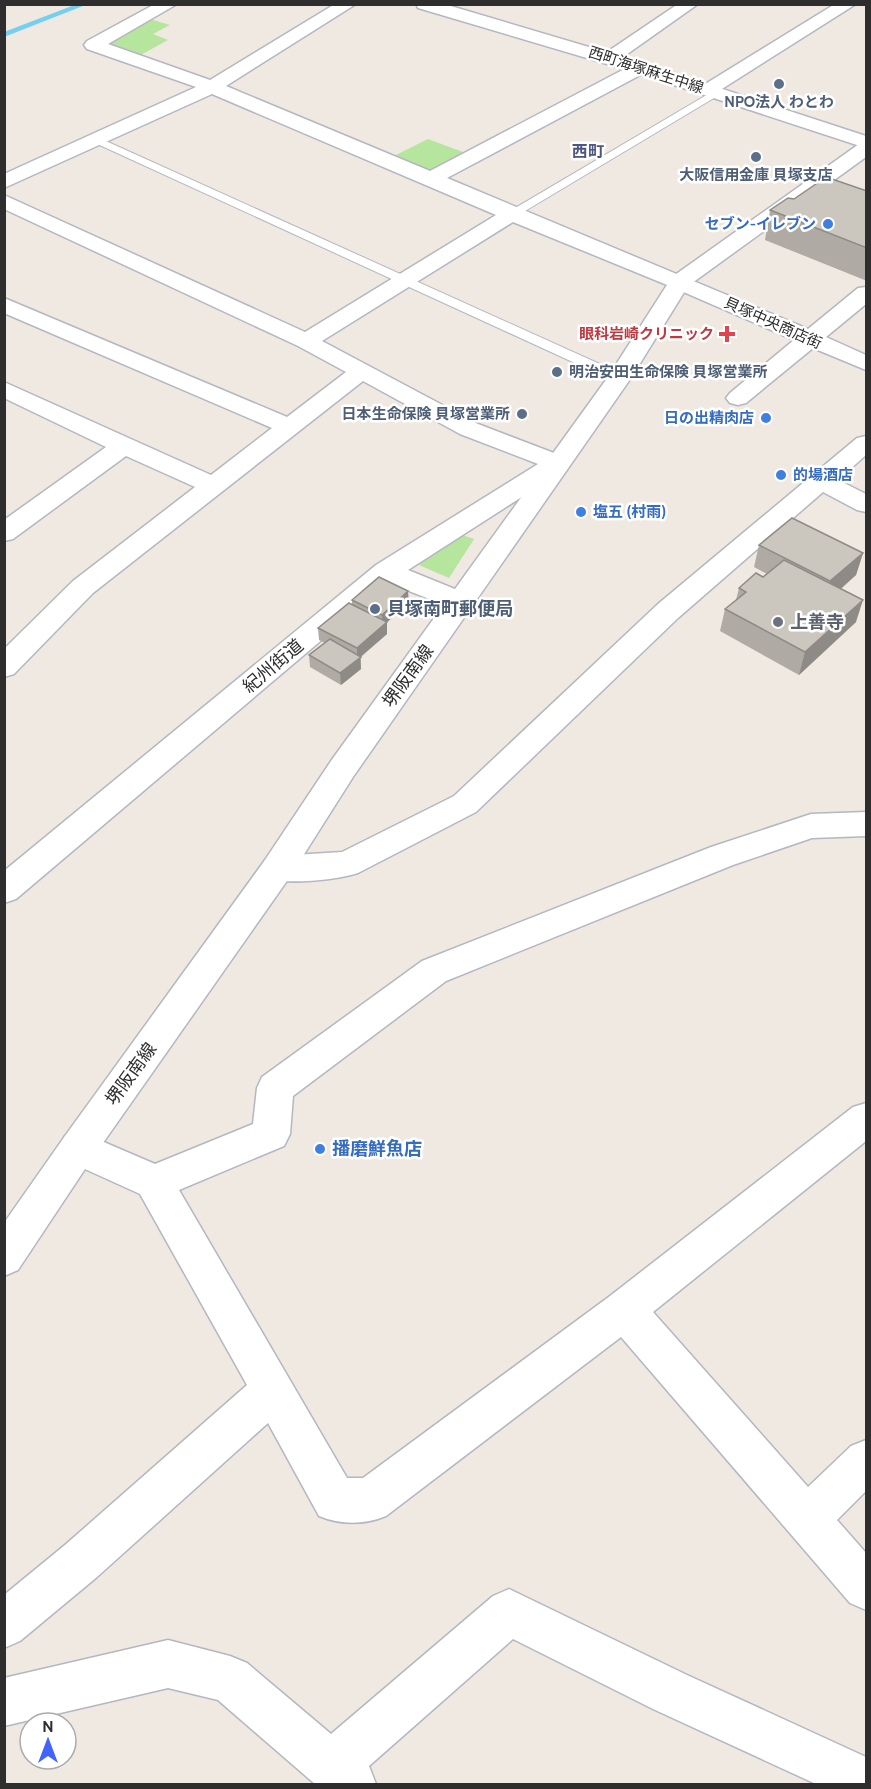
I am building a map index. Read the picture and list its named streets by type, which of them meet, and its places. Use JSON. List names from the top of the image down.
{
  "streets": {
    "street": [
      "西町海塚麻生中線",
      "貝塚中央商店街",
      "紀州街道",
      "堺阪南線"
    ]
  },
  "crossings": [
    ["貝塚中央商店街", "堺阪南線"],
    ["紀州街道", "堺阪南線"]
  ],
  "districts": ["西町"],
  "places": {
    "other": [
      "NPO法人 わとわ",
      "大阪信用金庫 貝塚支店",
      "セブン-イレブン",
      "明治安田生命保険 貝塚営業所",
      "日本生命保険 貝塚営業所",
      "日の出精肉店",
      "的場酒店",
      "塩五 (村雨)",
      "貝塚南町郵便局",
      "上善寺",
      "播磨鮮魚店"
    ],
    "health": ["眼科岩崎クリニック"]
  },
  "north": "top"
}
